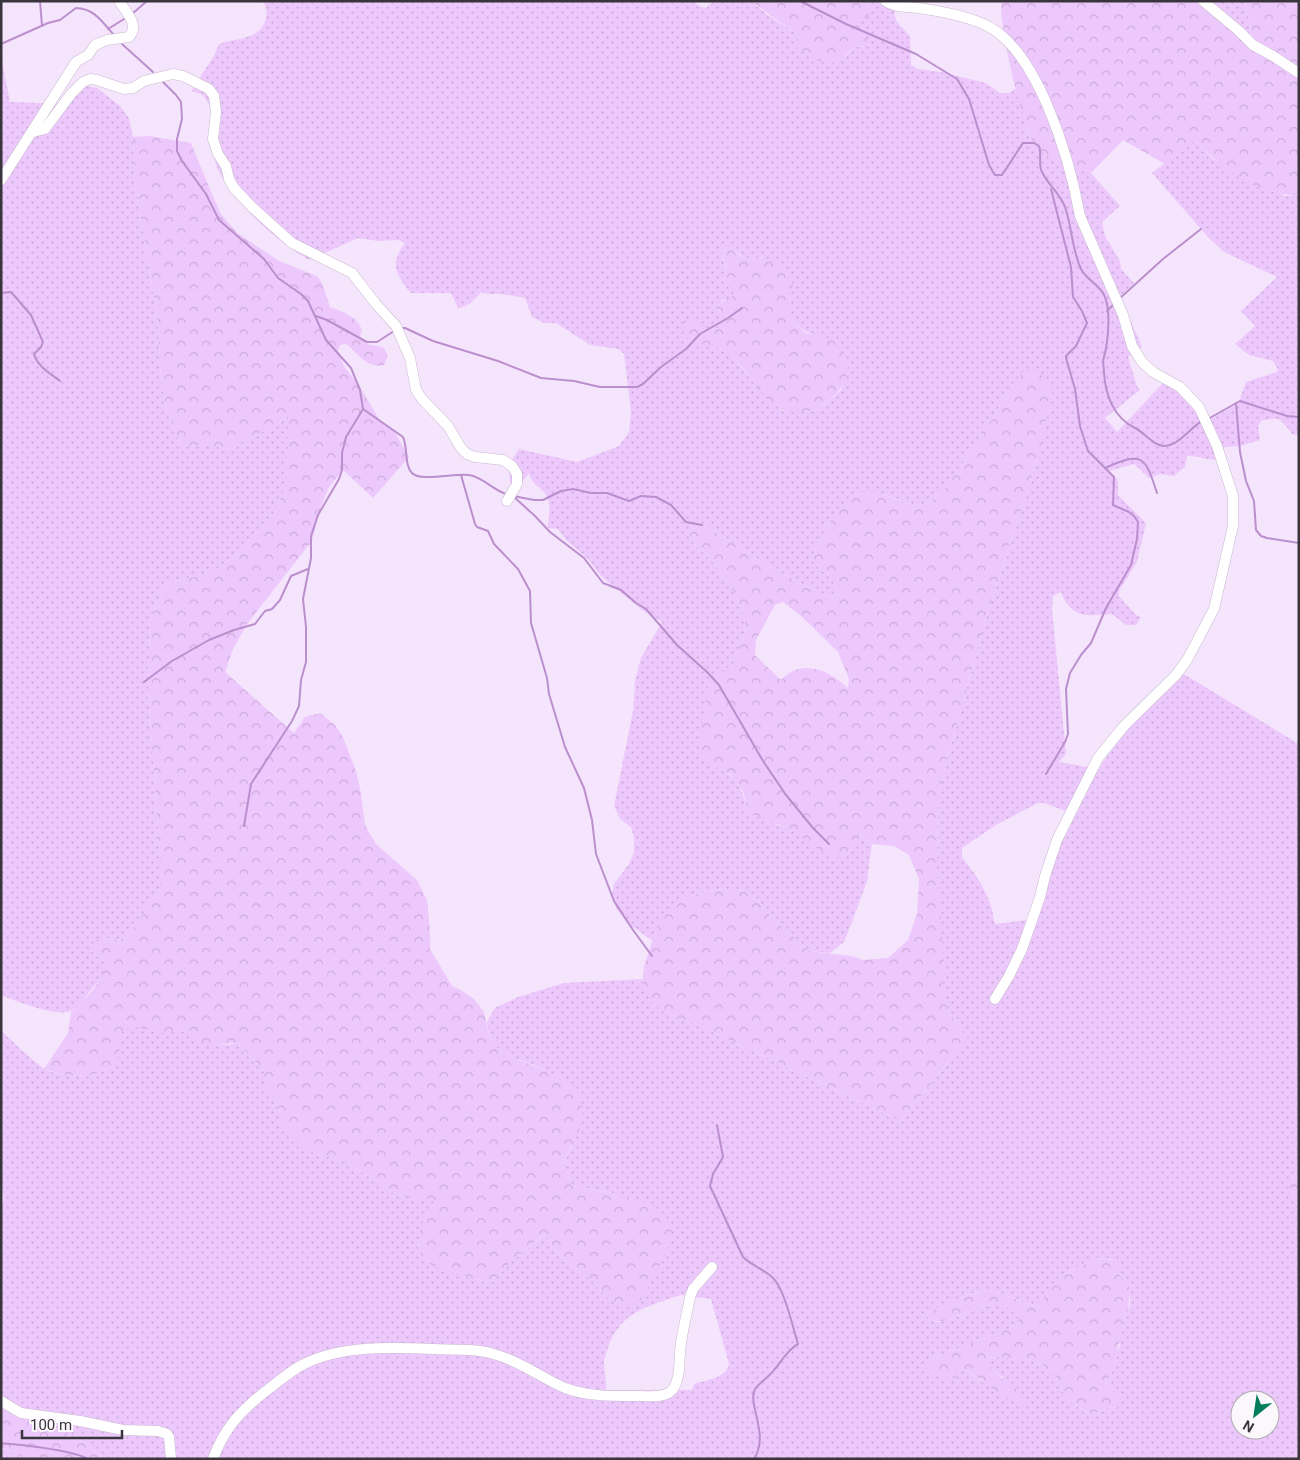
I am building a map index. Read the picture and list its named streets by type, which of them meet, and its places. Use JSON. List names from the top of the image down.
{
  "scale_bar": "100 m",
  "north": "bottom left"
}
